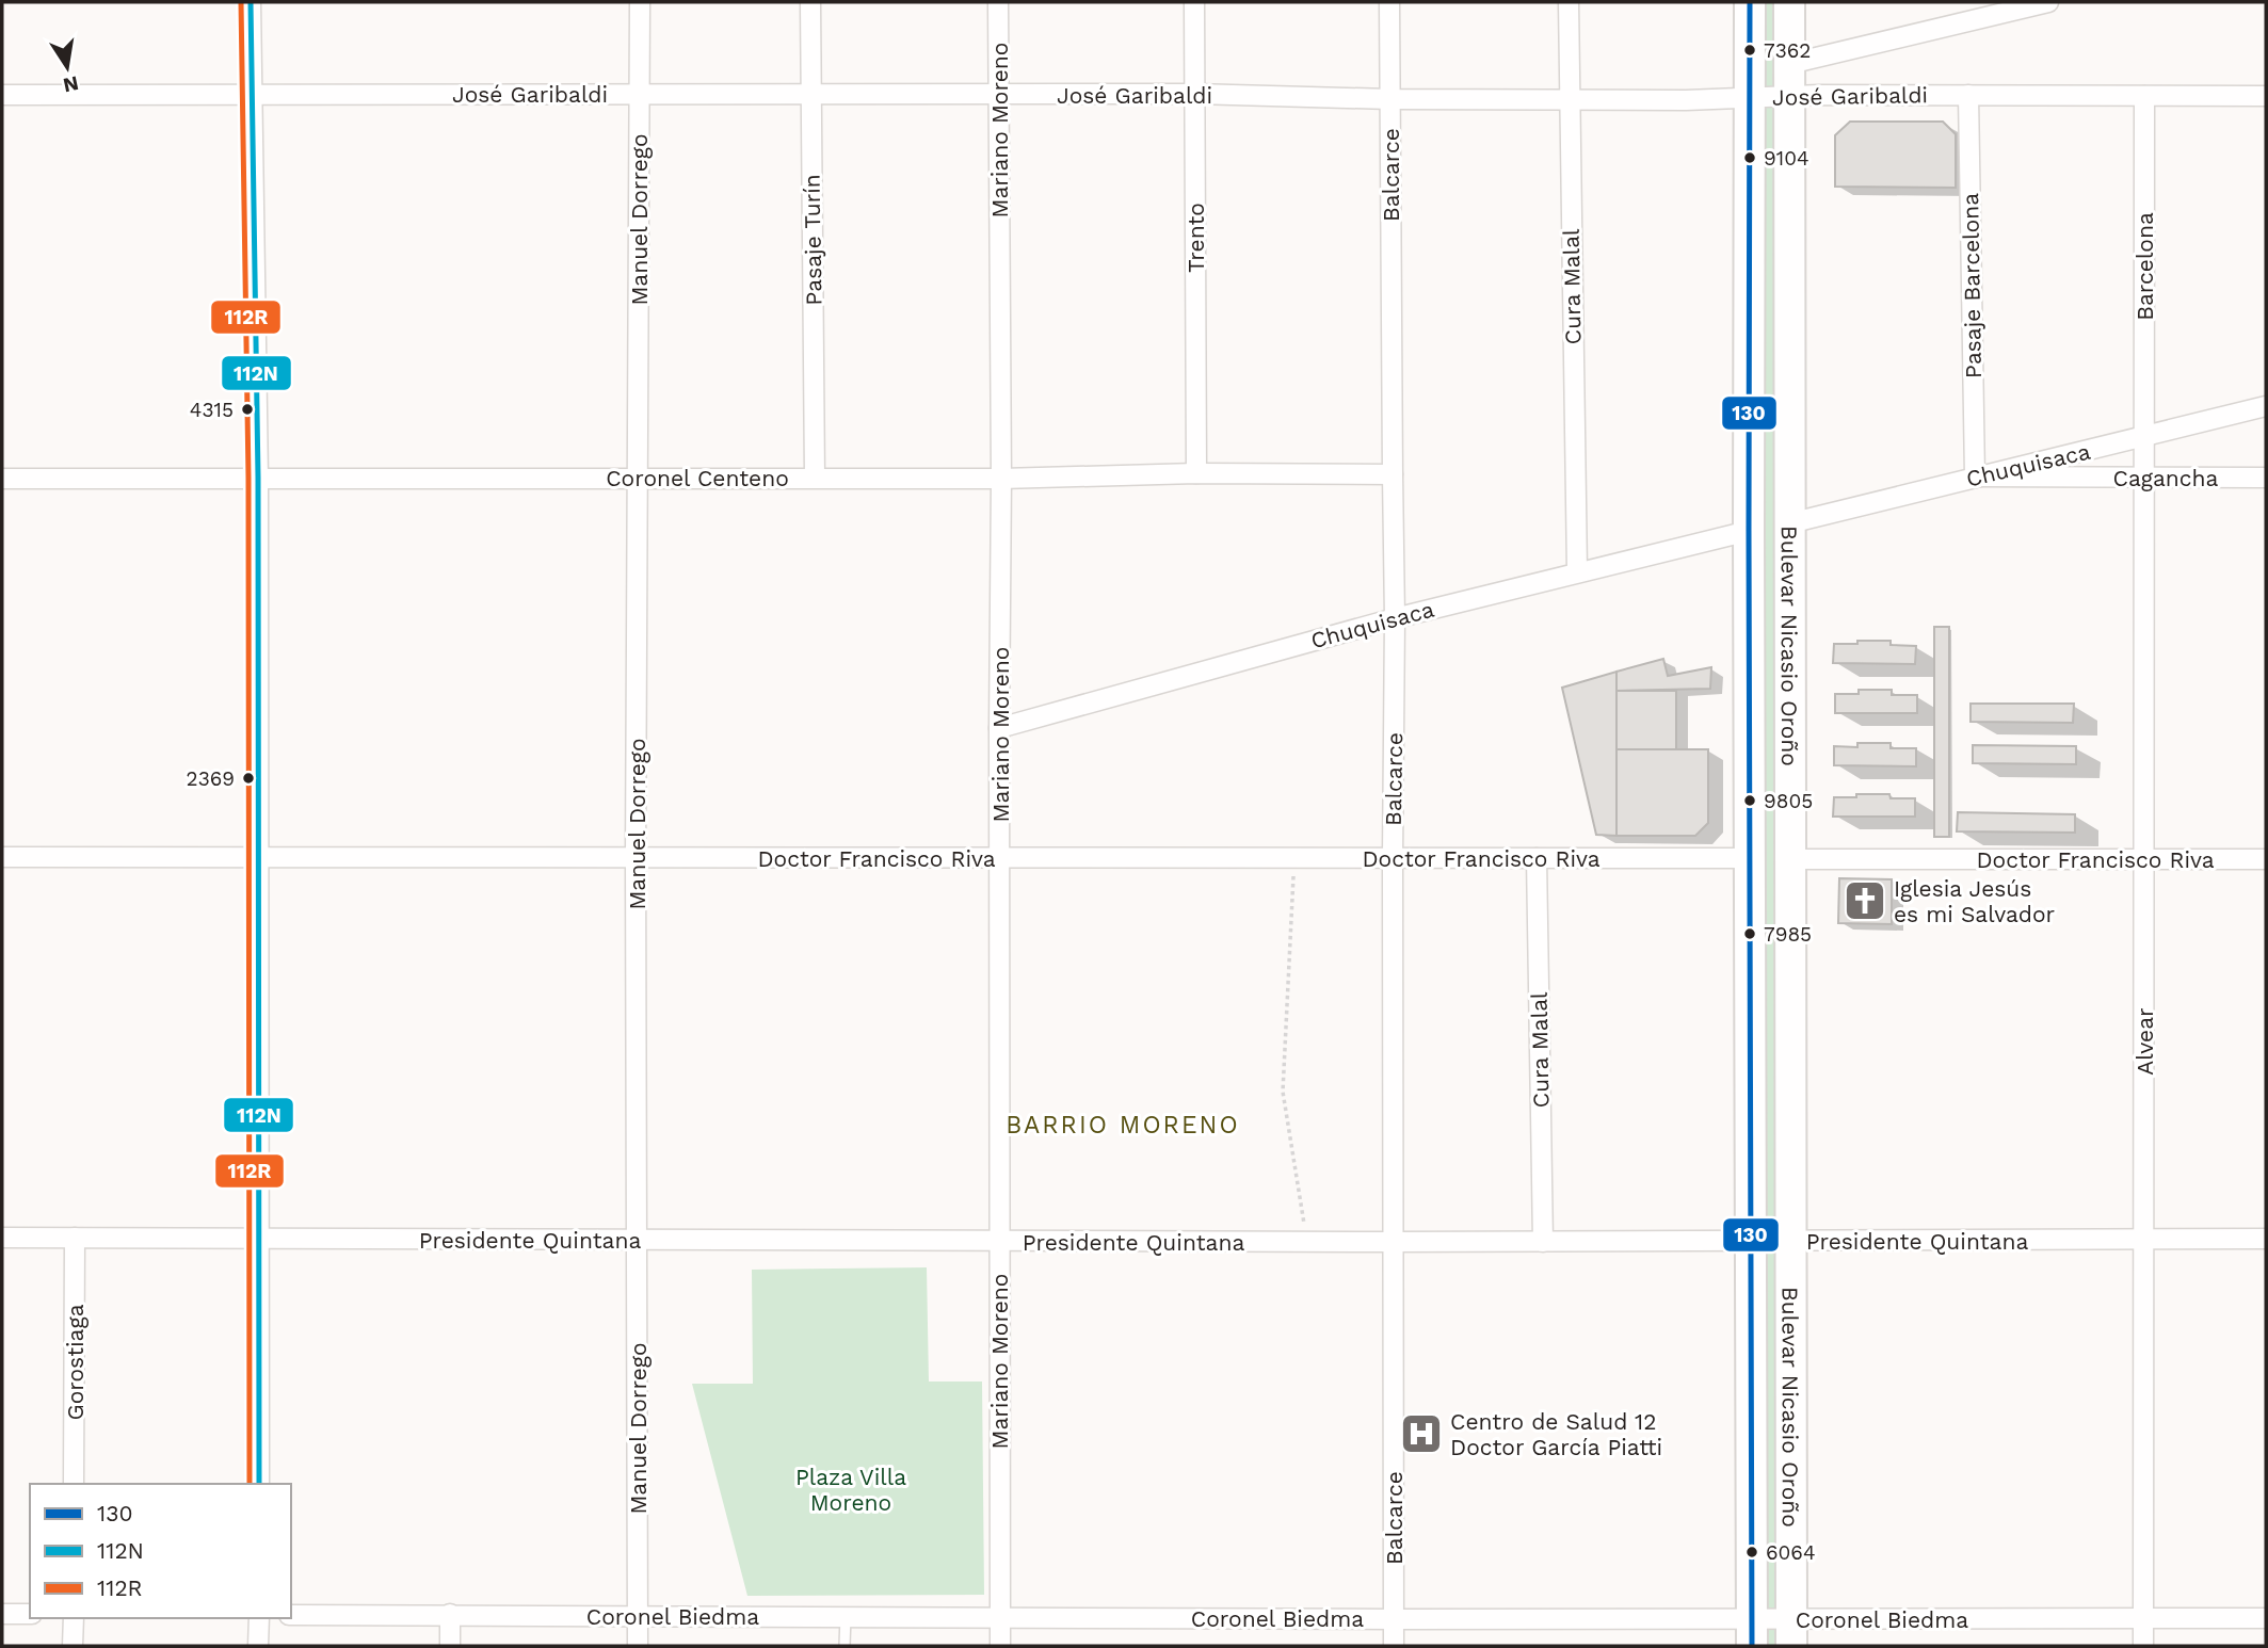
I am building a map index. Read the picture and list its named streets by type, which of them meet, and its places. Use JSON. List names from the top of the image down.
{
  "streets": {
    "main road": ["Bulevar Nicasio Oroño"],
    "street": [
      "José Garibaldi",
      "Mariano Moreno",
      "Balcarce",
      "Manuel Dorrego",
      "Trento",
      "Pasaje Turín",
      "Barcelona",
      "Pasaje Barcelona",
      "Cura Malal",
      "Chuquisaca",
      "Coronel Centeno",
      "Cagancha",
      "Doctor Francisco Riva",
      "Alvear",
      "Presidente Quintana",
      "Gorostiaga",
      "Coronel Biedma"
    ]
  },
  "crossings": [
    ["José Garibaldi", "Mariano Moreno"],
    ["José Garibaldi", "Balcarce"],
    ["José Garibaldi", "Manuel Dorrego"],
    ["José Garibaldi", "Trento"],
    ["José Garibaldi", "Pasaje Turín"],
    ["José Garibaldi", "Barcelona"],
    ["José Garibaldi", "Pasaje Barcelona"],
    ["José Garibaldi", "Cura Malal"],
    ["José Garibaldi", "Bulevar Nicasio Oroño"],
    ["Mariano Moreno", "Chuquisaca"],
    ["Mariano Moreno", "Coronel Centeno"],
    ["Mariano Moreno", "Doctor Francisco Riva"],
    ["Mariano Moreno", "Presidente Quintana"],
    ["Mariano Moreno", "Coronel Biedma"],
    ["Balcarce", "Chuquisaca"],
    ["Balcarce", "Coronel Centeno"],
    ["Balcarce", "Doctor Francisco Riva"],
    ["Balcarce", "Presidente Quintana"],
    ["Balcarce", "Coronel Biedma"],
    ["Manuel Dorrego", "Coronel Centeno"],
    ["Manuel Dorrego", "Doctor Francisco Riva"],
    ["Manuel Dorrego", "Presidente Quintana"],
    ["Manuel Dorrego", "Coronel Biedma"],
    ["Trento", "Coronel Centeno"],
    ["Pasaje Turín", "Coronel Centeno"],
    ["Barcelona", "Chuquisaca"],
    ["Barcelona", "Alvear"],
    ["Pasaje Barcelona", "Chuquisaca"],
    ["Pasaje Barcelona", "Cagancha"],
    ["Cura Malal", "Chuquisaca"],
    ["Cura Malal", "Doctor Francisco Riva"],
    ["Cura Malal", "Presidente Quintana"],
    ["Chuquisaca", "Cagancha"],
    ["Chuquisaca", "Bulevar Nicasio Oroño"],
    ["Chuquisaca", "Alvear"],
    ["Cagancha", "Alvear"],
    ["Bulevar Nicasio Oroño", "Doctor Francisco Riva"],
    ["Bulevar Nicasio Oroño", "Presidente Quintana"],
    ["Bulevar Nicasio Oroño", "Coronel Biedma"],
    ["Doctor Francisco Riva", "Alvear"],
    ["Alvear", "Presidente Quintana"],
    ["Alvear", "Coronel Biedma"],
    ["Presidente Quintana", "Gorostiaga"]
  ],
  "districts": ["BARRIO MORENO"],
  "parks": ["Plaza Villa Moreno"],
  "places": {
    "other": [
      "7362",
      "9104",
      "4315",
      "2369",
      "9805",
      "7985",
      "6064"
    ],
    "church": ["Iglesia Jesús es mi Salvador"],
    "hospital": ["Centro de Salud 12 Doctor García Piatti"]
  },
  "lines": ["transit line 130", "transit line 112N", "transit line 112R"],
  "legend": ["130", "112N", "112R"],
  "north": "bottom"
}
